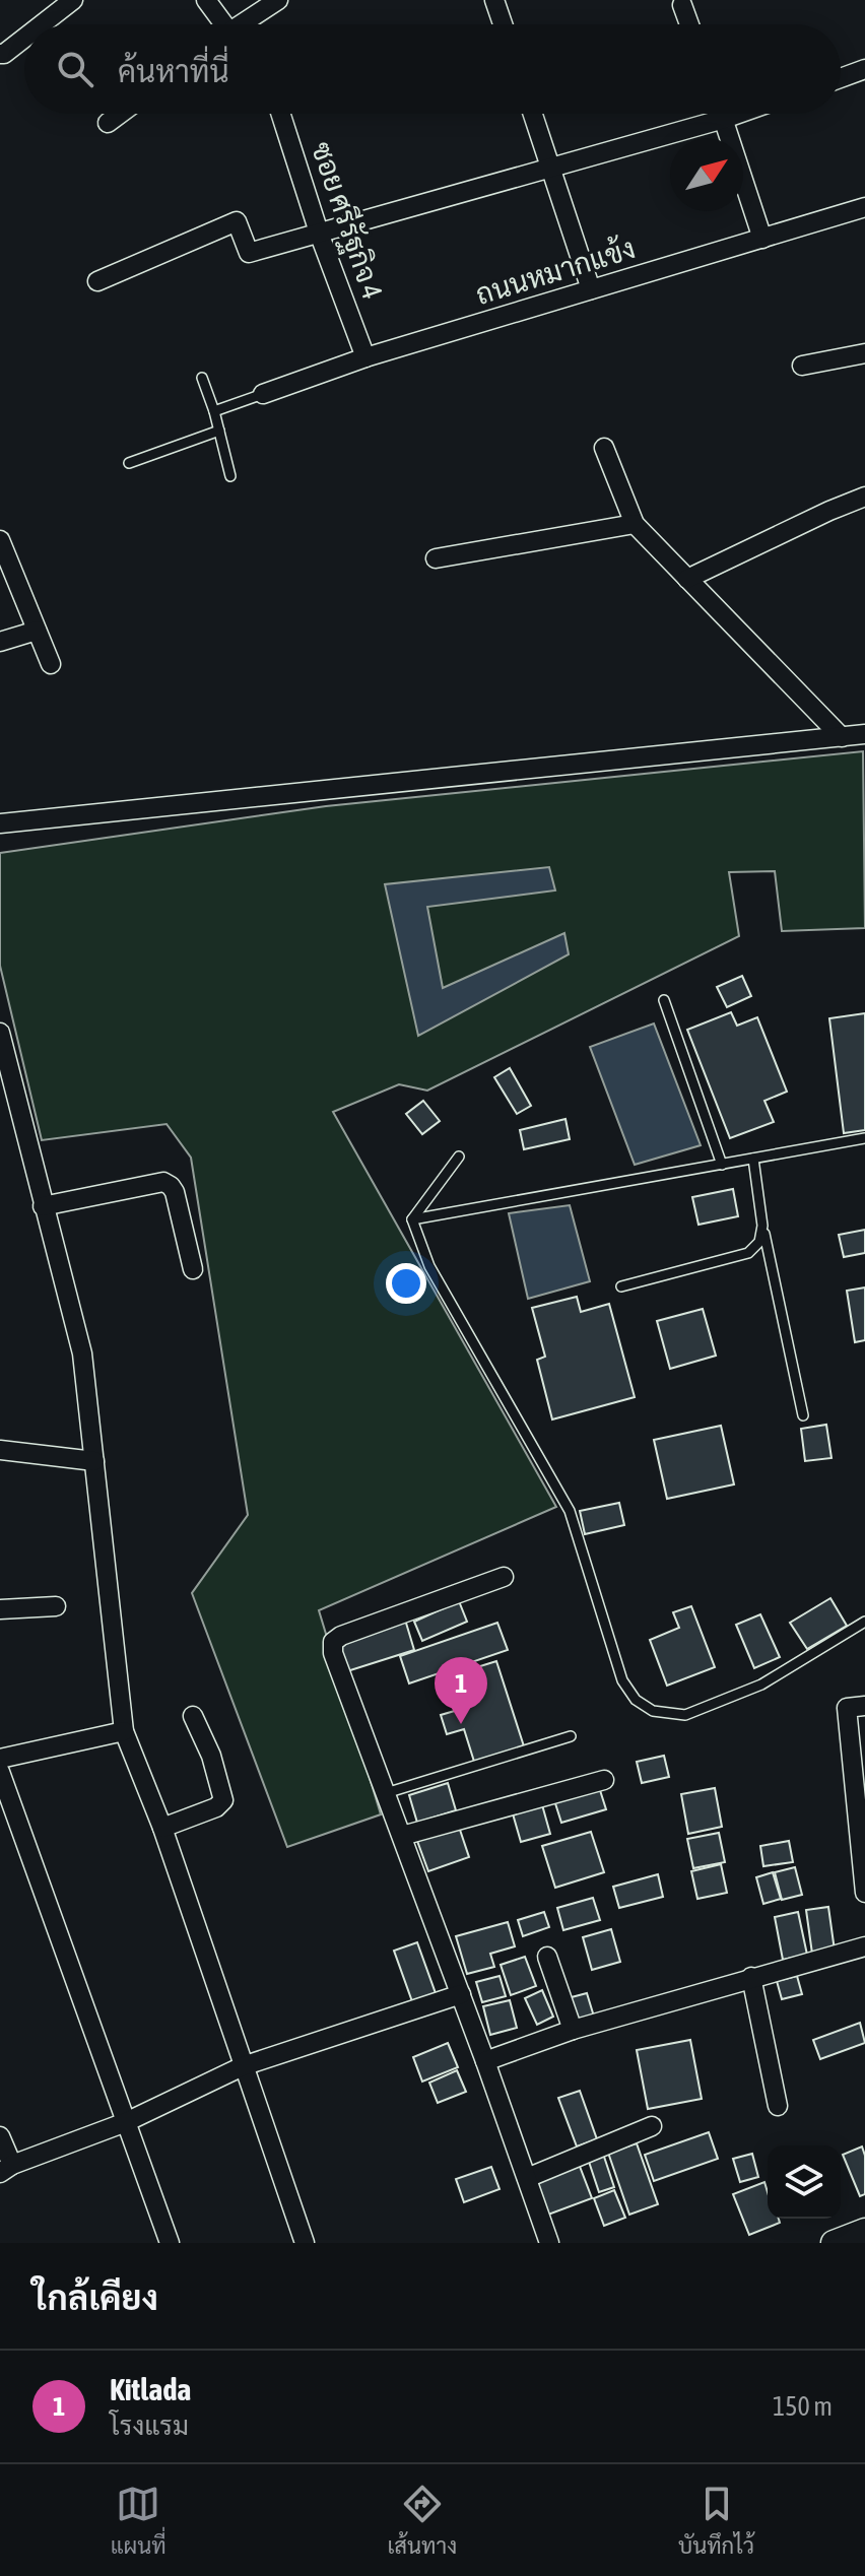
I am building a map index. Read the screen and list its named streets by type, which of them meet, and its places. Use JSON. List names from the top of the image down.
{
  "streets": {
    "street": ["ซอย ศรีรัฐกิจ 4", "ถนนหมากแข้ง"]
  },
  "crossings": [
    ["ซอย ศรีรัฐกิจ 4", "ถนนหมากแข้ง"]
  ],
  "north": "top right",
  "page": {
    "search": "ค้นหาที่นี่",
    "pins": "1",
    "heading": "ใกล้เคียง",
    "list": [
      {
        "mark": "1",
        "name": "Kitlada",
        "note": "โรงแรม",
        "value": "150 m"
      }
    ],
    "nav": ["แผนที่", "เส้นทาง", "บันทึกไว้"]
  }
}
